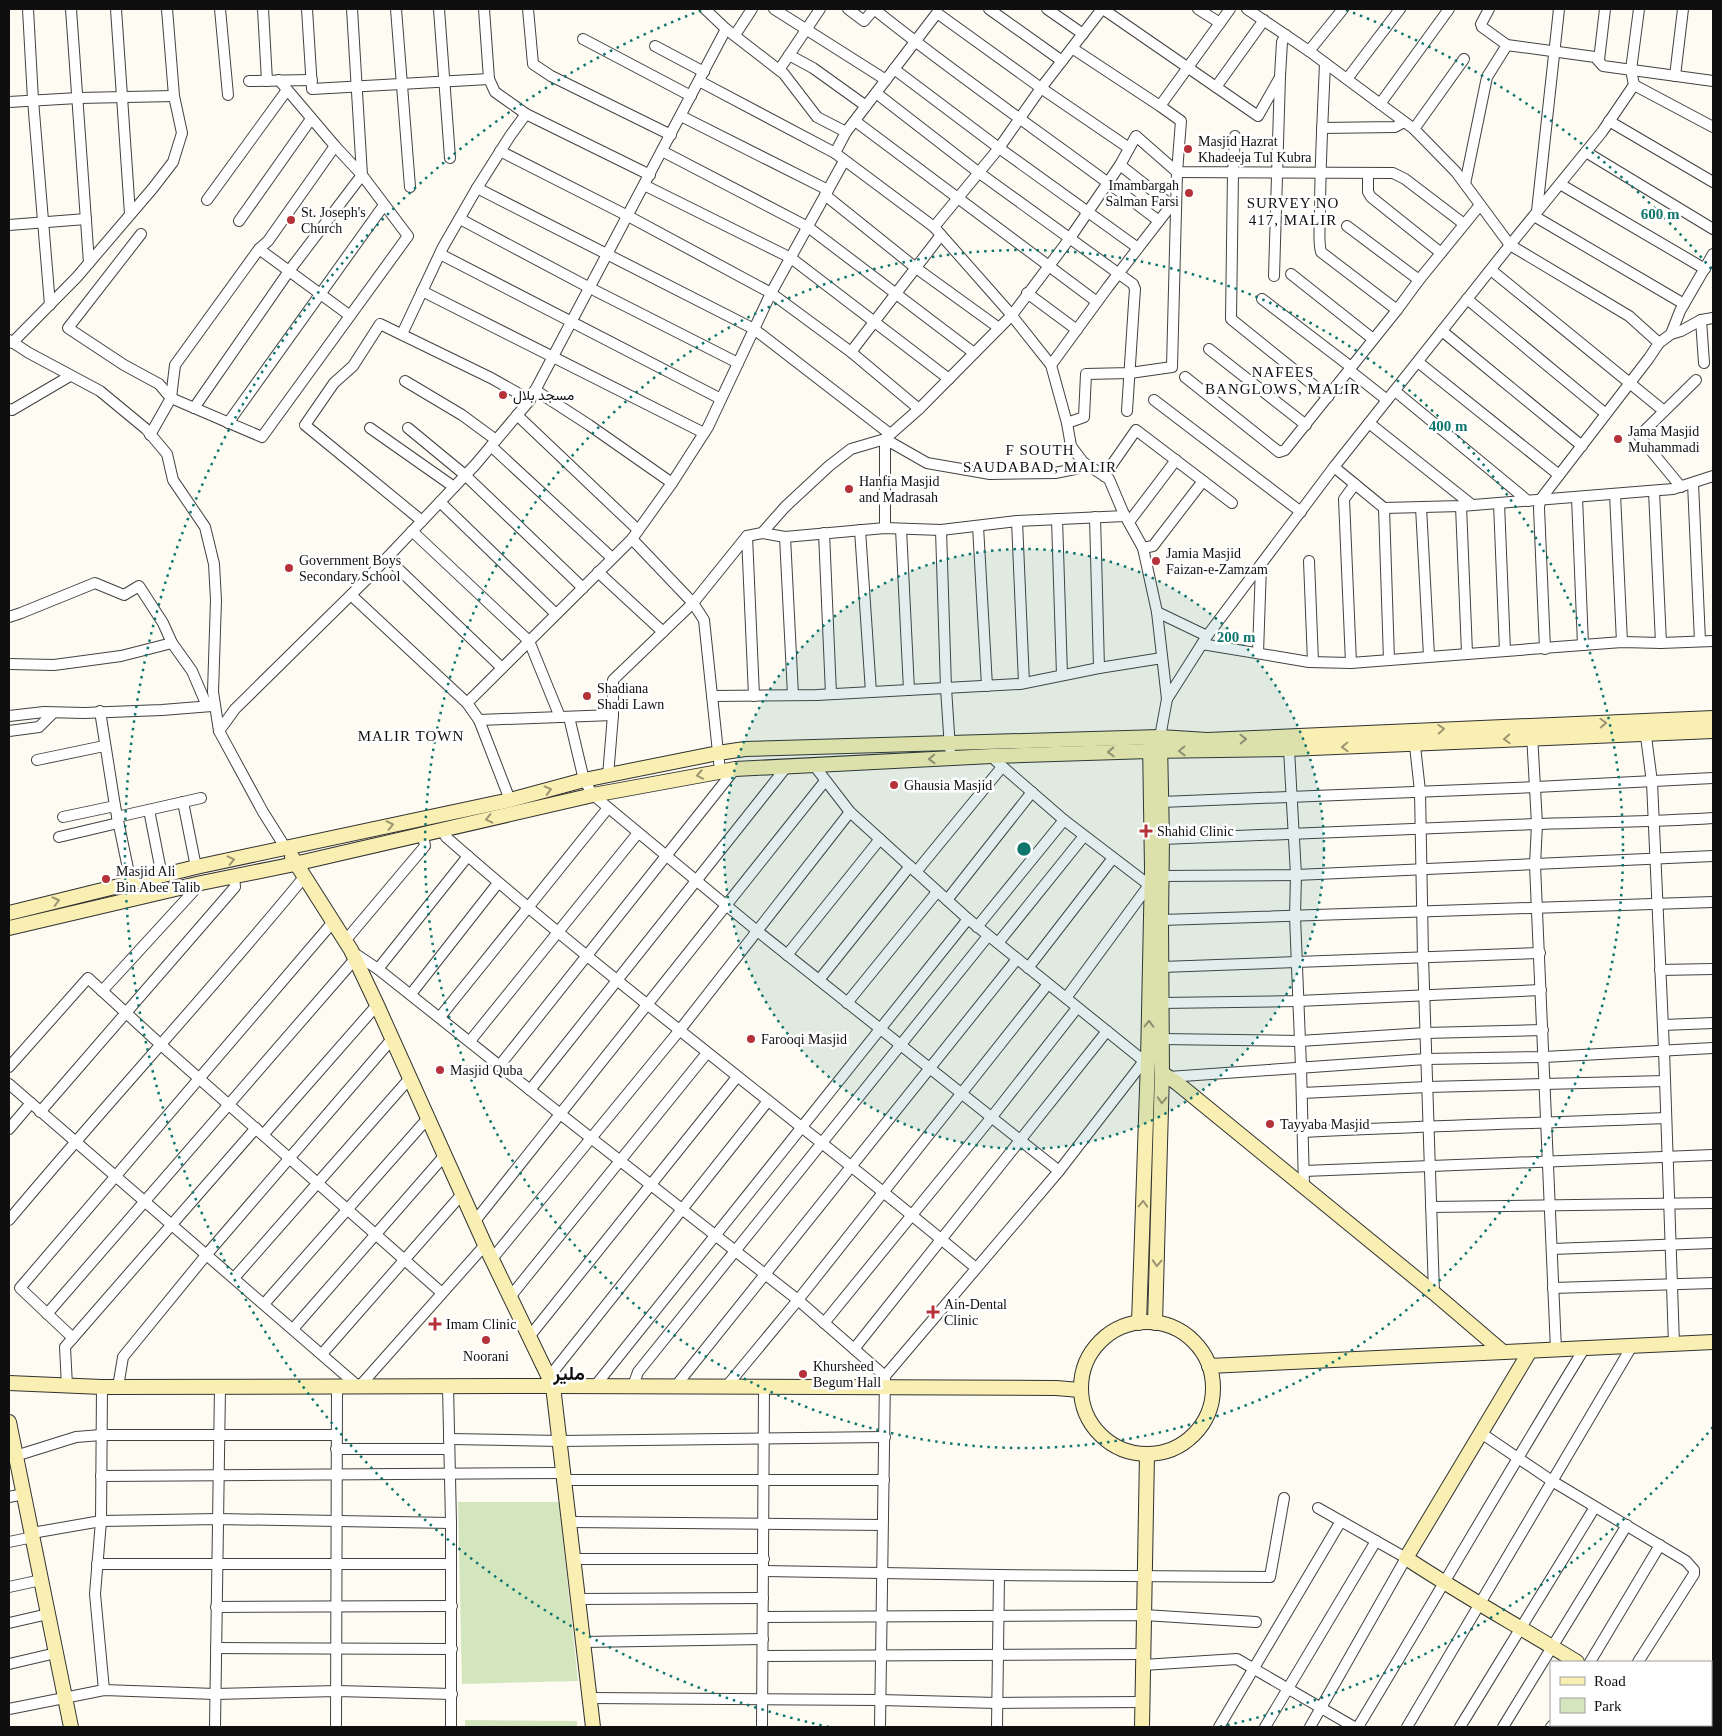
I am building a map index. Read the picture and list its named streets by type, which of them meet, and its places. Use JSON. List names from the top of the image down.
{
  "districts": [
    "SURVEY NO 417, MALIR",
    "NAFEES BANGLOWS, MALIR",
    "F SOUTH SAUDABAD, MALIR",
    "MALIR TOWN",
    "ملیر"
  ],
  "places": {
    "other": [
      "Masjid Hazrat Khadeeja Tul Kubra",
      "Imambargah Salman Farsi",
      "St. Joseph's Church",
      "مسجد بلال",
      "Jama Masjid Muhammadi",
      "Hanfia Masjid and Madrasah",
      "Jamia Masjid Faizan-e-Zamzam",
      "Government Boys Secondary School",
      "Shadiana Shadi Lawn",
      "Ghausia Masjid",
      "Masjid Ali Bin Abee Talib",
      "Farooqi Masjid",
      "Masjid Quba",
      "Tayyaba Masjid",
      "Noorani",
      "Khursheed Begum Hall"
    ],
    "health": ["Shahid Clinic", "Ain-Dental Clinic", "Imam Clinic"]
  },
  "legend": ["Road", "Park"],
  "rings": ["600 m", "400 m", "200 m"]
}
